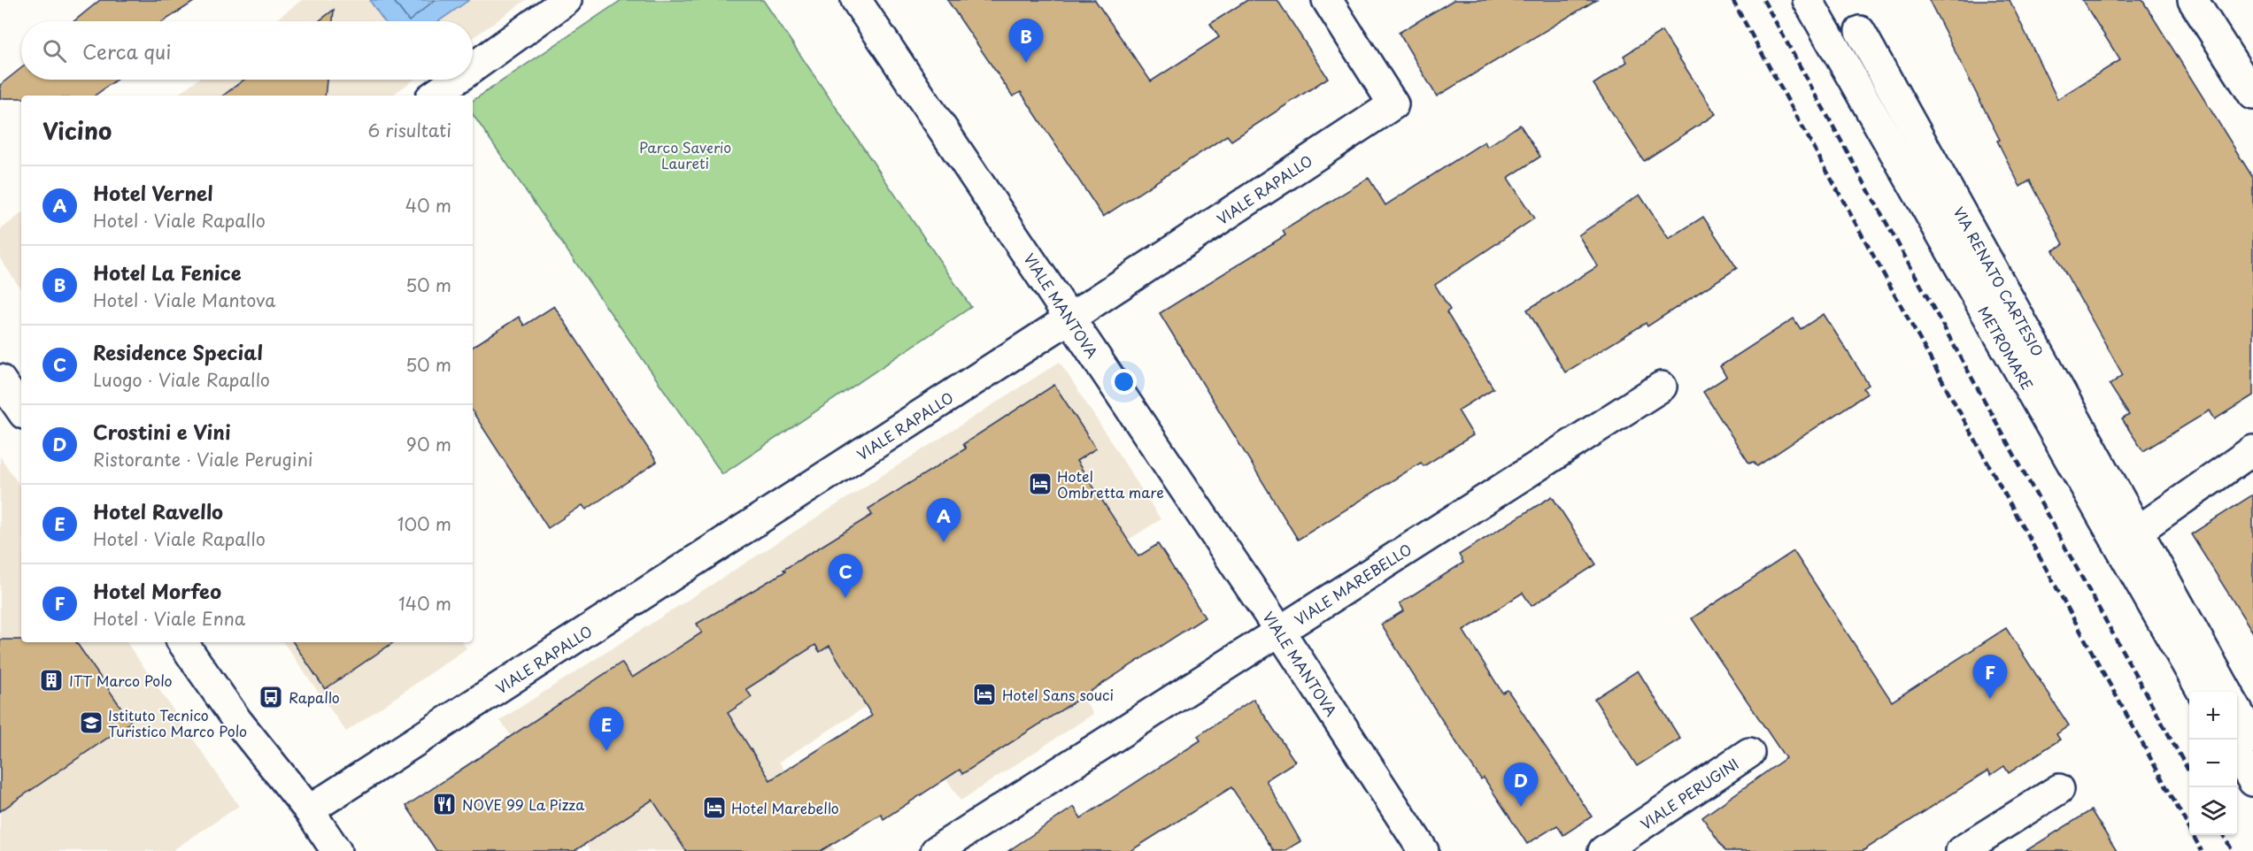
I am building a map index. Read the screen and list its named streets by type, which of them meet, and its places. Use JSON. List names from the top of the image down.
{
  "streets": {
    "street": [
      "VIALE RAPALLO",
      "VIA RENATO CARTESIO",
      "VIALE MANTOVA",
      "METROMARE",
      "VIALE MAREBELLO",
      "VIALE PERUGINI"
    ]
  },
  "crossings": [
    ["VIALE RAPALLO", "VIALE MANTOVA"],
    ["VIALE MANTOVA", "VIALE MAREBELLO"]
  ],
  "parks": ["Parco Saverio Laureti"],
  "places": {
    "hotel": ["Hotel Ombretta mare", "Hotel Sans souci", "Hotel Marebello"],
    "building": ["ITT Marco Polo"],
    "bus stop": ["Rapallo"],
    "school or university": ["Istituto Tecnico Turistico Marco Polo"],
    "restaurant": ["NOVE 99 La Pizza"]
  },
  "page": {
    "pins": [
      "B",
      "A",
      "C",
      "F",
      "E",
      "D"
    ],
    "search": "Cerca qui",
    "heading": ["Vicino", "6 risultati"],
    "list": [
      {
        "mark": "A",
        "name": "Hotel Vernel",
        "note": "Hotel · Viale Rapallo",
        "value": "40 m"
      },
      {
        "mark": "B",
        "name": "Hotel La Fenice",
        "note": "Hotel · Viale Mantova",
        "value": "50 m"
      },
      {
        "mark": "C",
        "name": "Residence Special",
        "note": "Luogo · Viale Rapallo",
        "value": "50 m"
      },
      {
        "mark": "D",
        "name": "Crostini e Vini",
        "note": "Ristorante · Viale Perugini",
        "value": "90 m"
      },
      {
        "mark": "E",
        "name": "Hotel Ravello",
        "note": "Hotel · Viale Rapallo",
        "value": "100 m"
      },
      {
        "mark": "F",
        "name": "Hotel Morfeo",
        "note": "Hotel · Viale Enna",
        "value": "140 m"
      }
    ],
    "map_buttons": ["+", "−"]
  }
}
